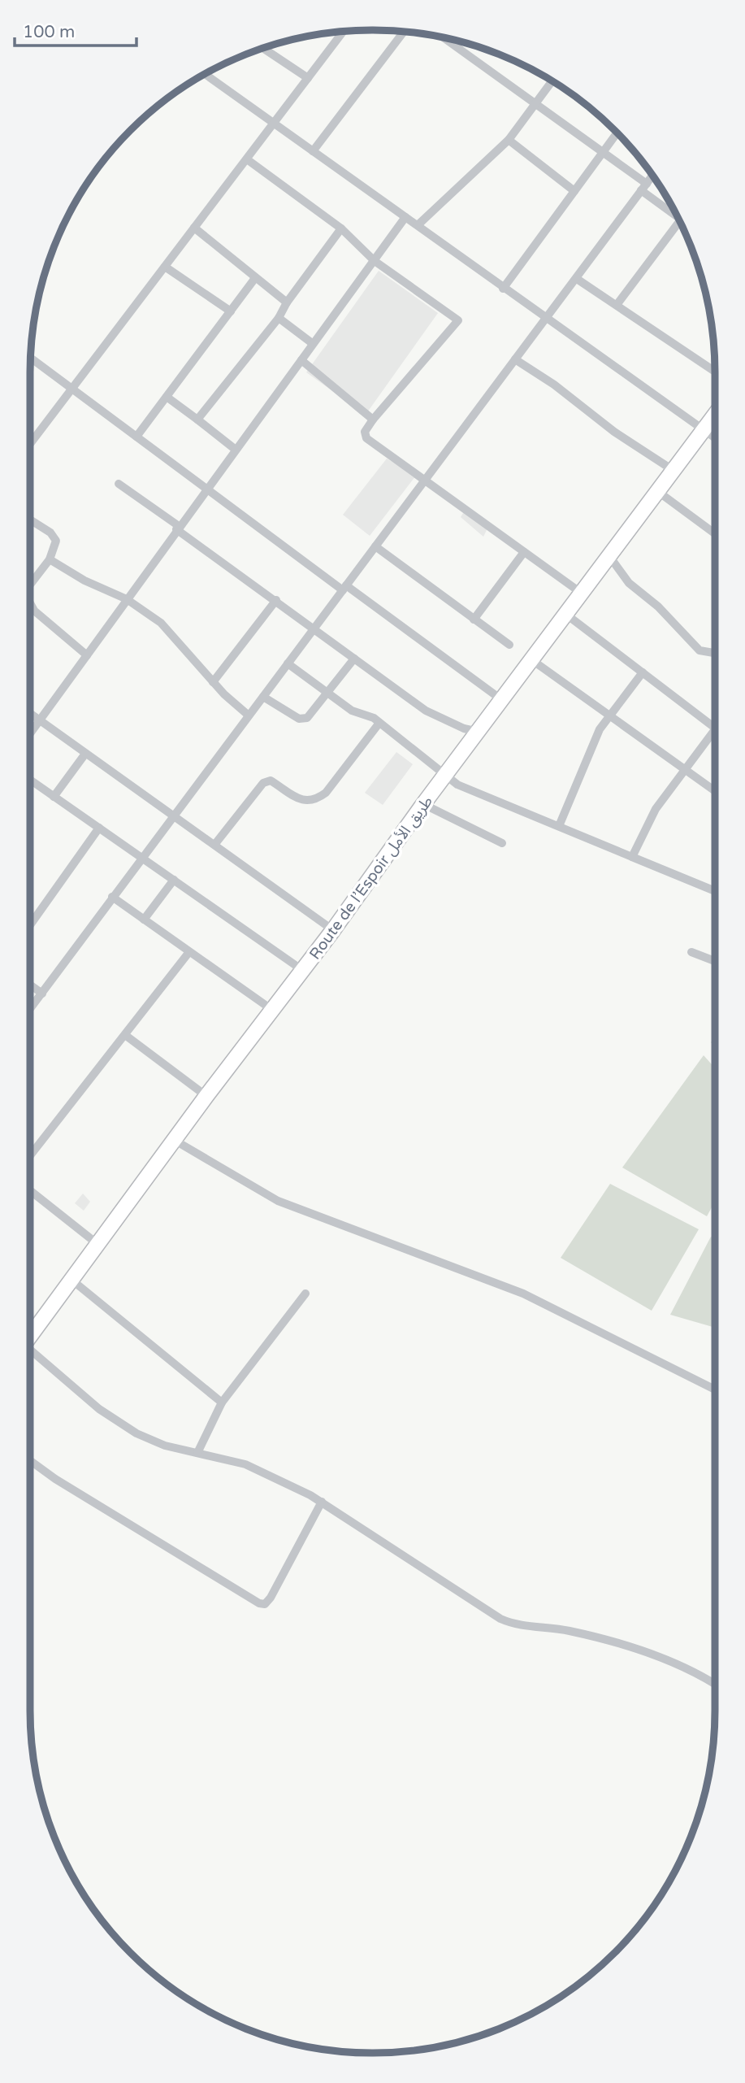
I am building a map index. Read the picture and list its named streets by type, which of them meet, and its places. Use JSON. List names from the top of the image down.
{
  "streets": {
    "highway": ["Route de l’Espoir طريق الأمل"]
  },
  "scale_bar": "100 m"
}
